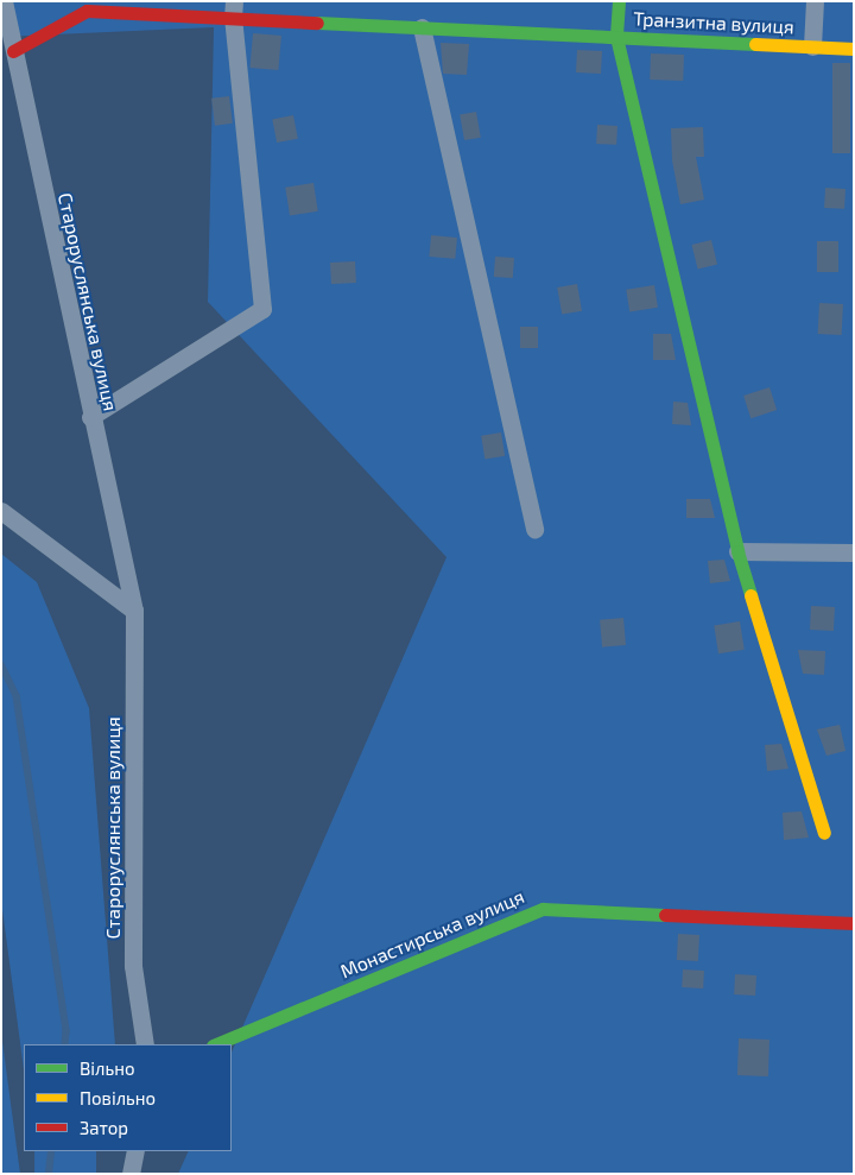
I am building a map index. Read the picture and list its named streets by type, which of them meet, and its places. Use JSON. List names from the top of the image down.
{
  "streets": {
    "street": ["Транзитна вулиця", "Староруслянська вулиця", "Монастирська вулиця"]
  },
  "crossings": [
    ["Транзитна вулиця", "Староруслянська вулиця"]
  ],
  "legend": ["Вільно", "Повільно", "Затор"]
}
